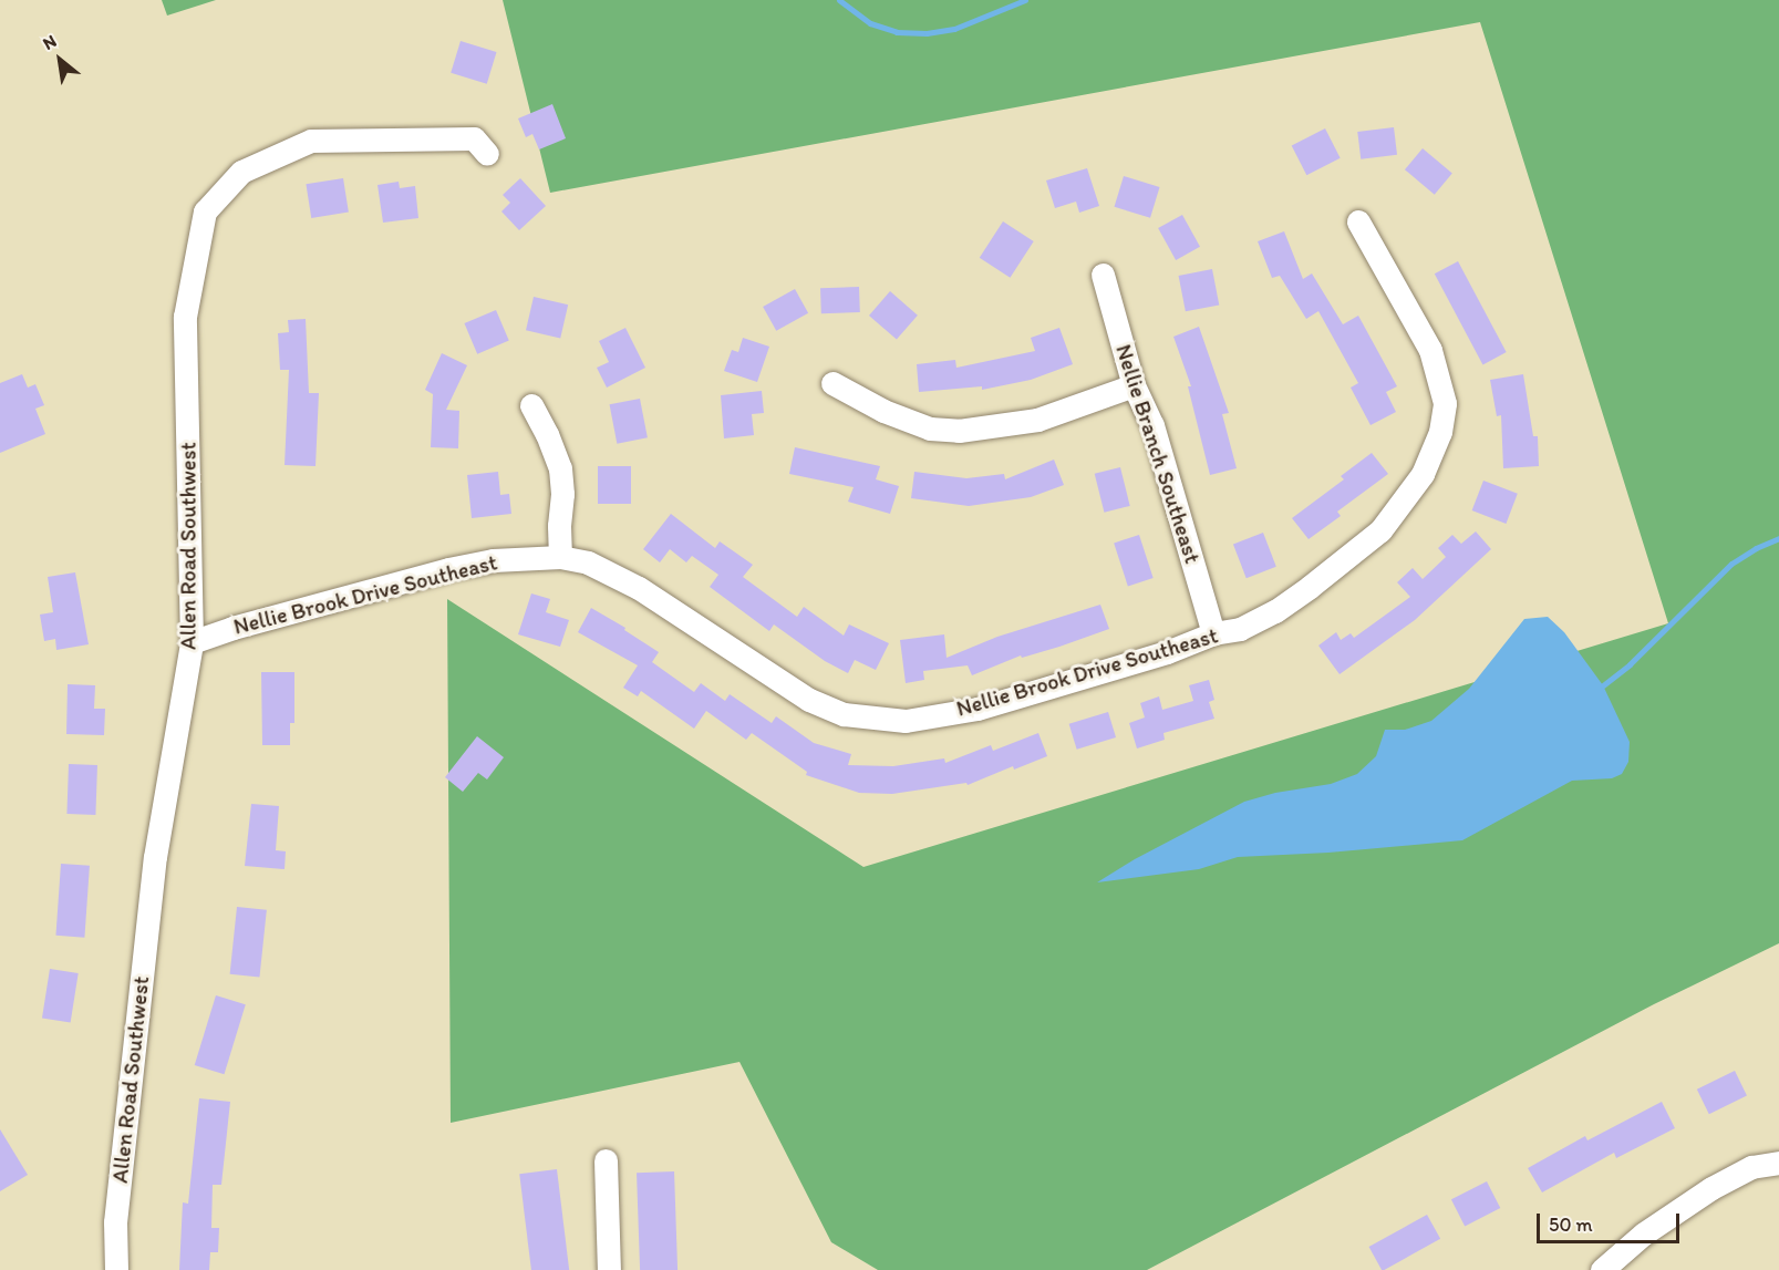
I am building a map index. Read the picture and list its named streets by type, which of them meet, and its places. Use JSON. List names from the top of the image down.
{
  "streets": {
    "street": ["Nellie Branch Southeast", "Allen Road Southwest", "Nellie Brook Drive Southeast"]
  },
  "crossings": [
    ["Nellie Branch Southeast", "Nellie Brook Drive Southeast"],
    ["Allen Road Southwest", "Nellie Brook Drive Southeast"]
  ],
  "scale_bar": "50 m",
  "north": "top left"
}
